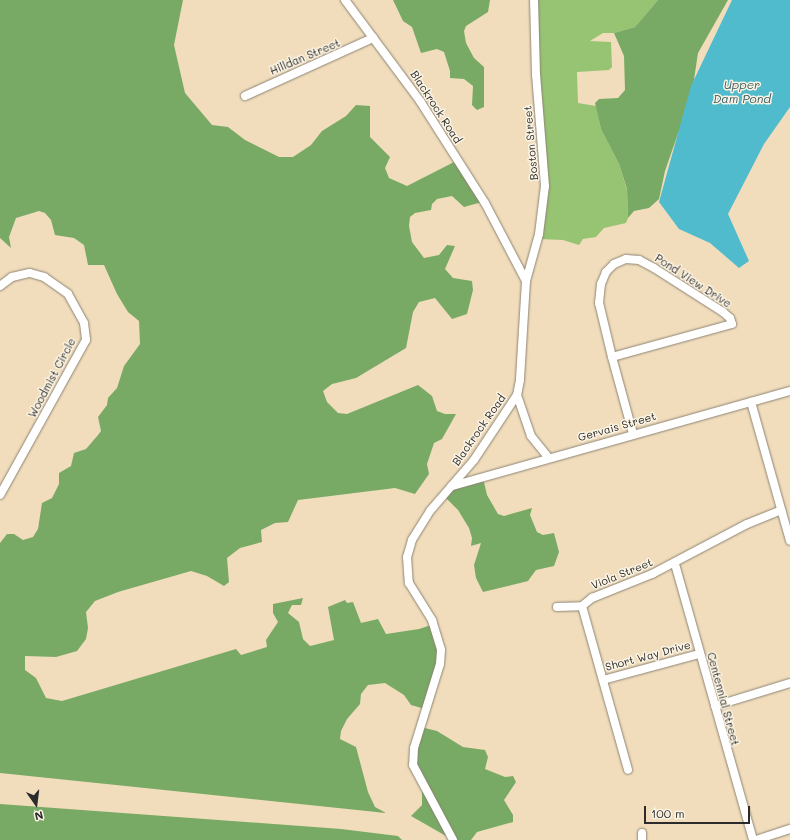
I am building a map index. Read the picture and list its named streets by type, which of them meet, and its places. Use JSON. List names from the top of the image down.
{
  "streets": {
    "street": [
      "Hilldan Street",
      "Blackrock Road",
      "Boston Street",
      "Pond View Drive",
      "Woodmist Circle",
      "Gervais Street",
      "Viola Street",
      "Short Way Drive",
      "Centennial Street"
    ]
  },
  "crossings": [
    ["Hilldan Street", "Blackrock Road"],
    ["Blackrock Road", "Boston Street"],
    ["Blackrock Road", "Gervais Street"],
    ["Pond View Drive", "Gervais Street"],
    ["Viola Street", "Centennial Street"],
    ["Short Way Drive", "Centennial Street"]
  ],
  "water": ["Upper Dam Pond"],
  "scale_bar": "100 m",
  "north": "bottom"
}
